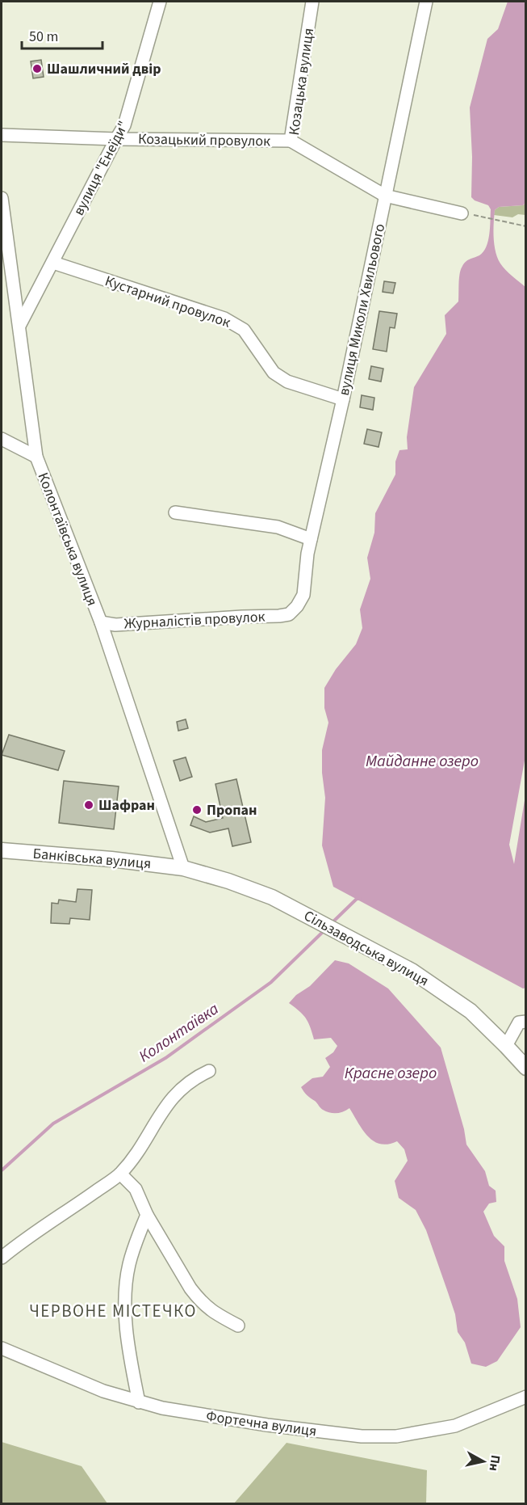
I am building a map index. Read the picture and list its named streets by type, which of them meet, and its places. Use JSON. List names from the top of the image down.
{
  "streets": {
    "main road": ["Банківська вулиця", "Сільзаводська вулиця"],
    "street": [
      "Козацька вулиця",
      "Козацький провулок",
      "вулиця \"Енеїди\"",
      "Кустарний провулок",
      "вулиця Миколи Хвильового",
      "Колонтаївська вулиця",
      "Журналістів провулок",
      "Фортечна вулиця"
    ]
  },
  "crossings": [
    ["Козацька вулиця", "Козацький провулок"],
    ["Козацька вулиця", "вулиця Миколи Хвильового"],
    ["Козацький провулок", "вулиця \"Енеїди\""],
    ["вулиця \"Енеїди\"", "Кустарний провулок"],
    ["вулиця \"Енеїди\"", "Колонтаївська вулиця"],
    ["Кустарний провулок", "вулиця Миколи Хвильового"],
    ["вулиця Миколи Хвильового", "Журналістів провулок"],
    ["Колонтаївська вулиця", "Журналістів провулок"],
    ["Колонтаївська вулиця", "Банківська вулиця"],
    ["Колонтаївська вулиця", "Сільзаводська вулиця"],
    ["Банківська вулиця", "Сільзаводська вулиця"]
  ],
  "districts": ["ЧЕРВОНЕ МІСТЕЧКО"],
  "water": ["Майданне озеро", "Колонтаївка", "Красне озеро"],
  "places": ["Шашличний двір", "Шафран", "Пропан"],
  "scale_bar": "50 m",
  "north": "right"
}
